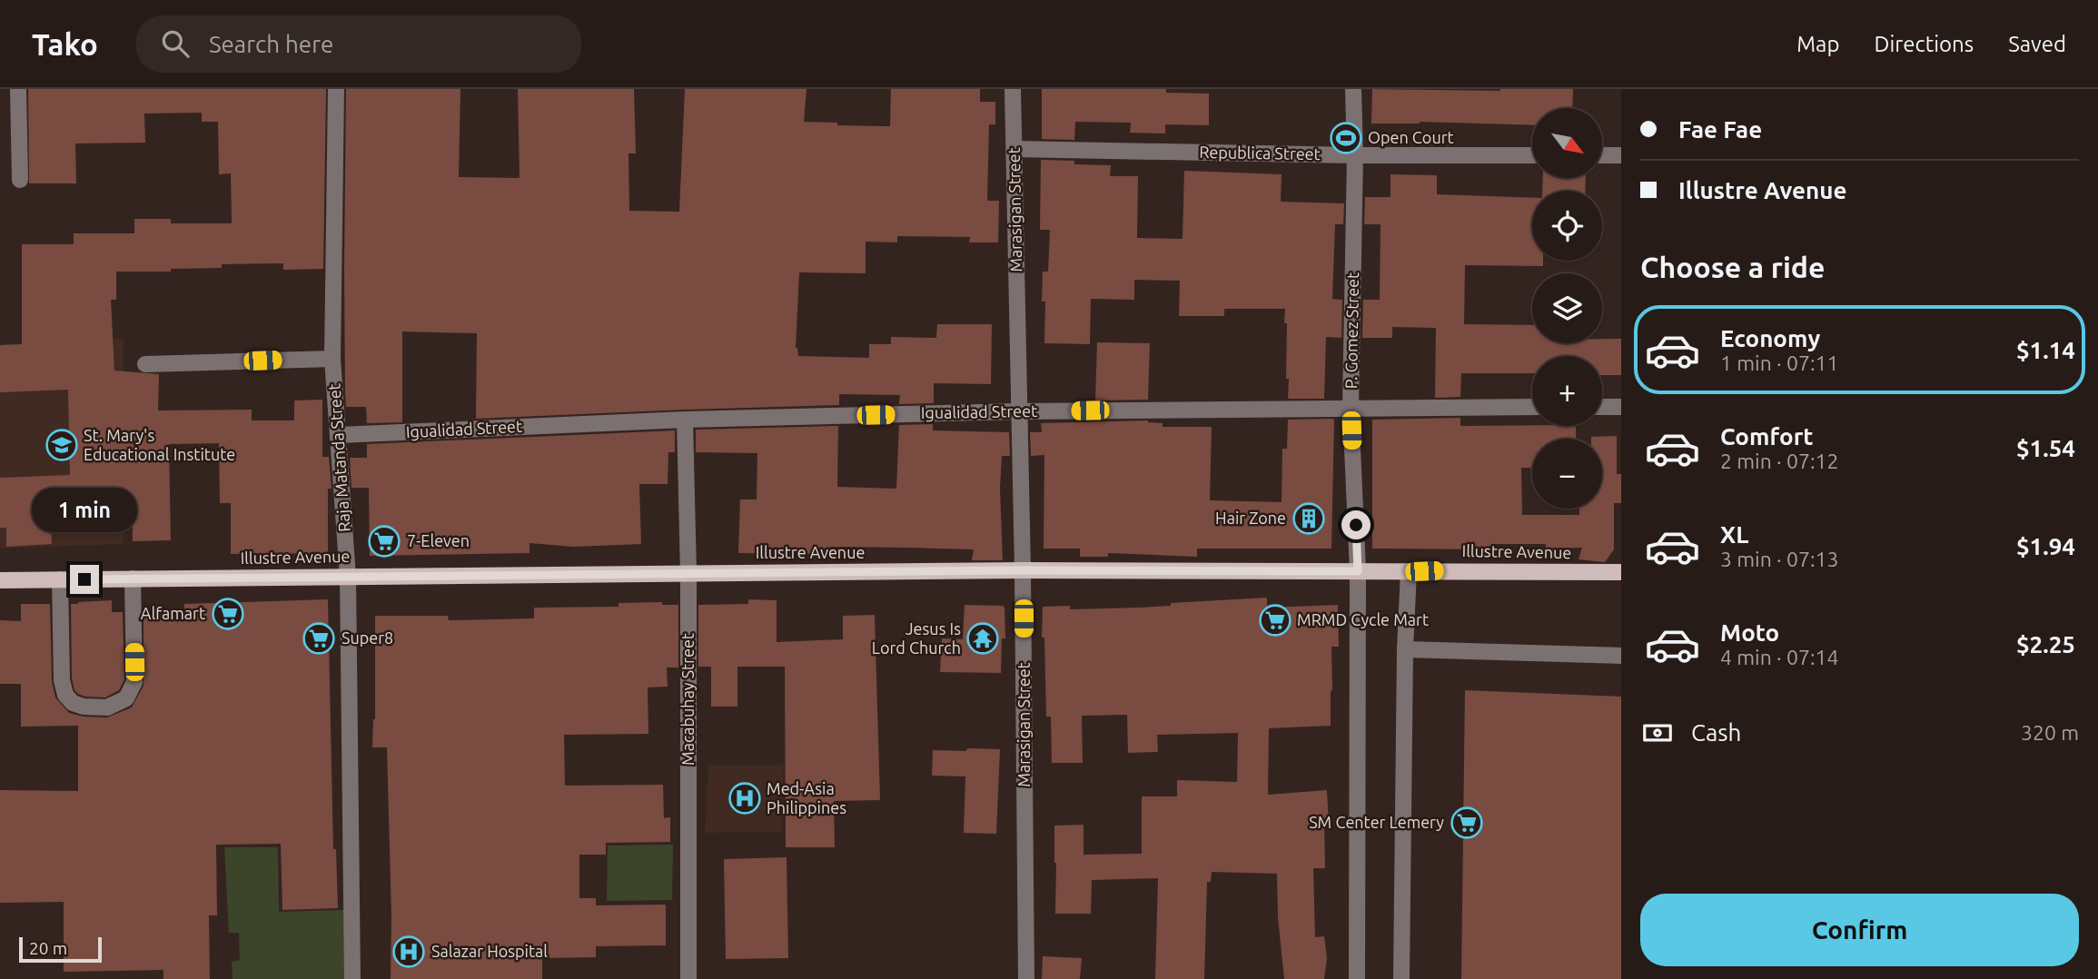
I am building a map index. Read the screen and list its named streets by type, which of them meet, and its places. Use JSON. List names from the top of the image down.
{
  "streets": {
    "main road": ["Illustre Avenue"],
    "street": [
      "Republica Street",
      "Marasigan Street",
      "P. Gomez Street",
      "Igualidad Street",
      "Raja Matanda Street",
      "Macabuhay Street"
    ]
  },
  "crossings": [
    ["Republica Street", "Marasigan Street"],
    ["Republica Street", "P. Gomez Street"],
    ["Marasigan Street", "Igualidad Street"],
    ["Marasigan Street", "Illustre Avenue"],
    ["P. Gomez Street", "Igualidad Street"],
    ["P. Gomez Street", "Illustre Avenue"],
    ["Igualidad Street", "Raja Matanda Street"],
    ["Igualidad Street", "Macabuhay Street"],
    ["Raja Matanda Street", "Illustre Avenue"],
    ["Illustre Avenue", "Macabuhay Street"]
  ],
  "places": {
    "sports": ["Open Court"],
    "school or university": ["St. Mary's Educational Institute"],
    "building": ["Hair Zone"],
    "supermarket": [
      "7-Eleven",
      "Alfamart",
      "MRMD Cycle Mart",
      "Super8",
      "SM Center Lemery"
    ],
    "temple": ["Jesus Is Lord Church"],
    "hospital": ["Med-Asia Philippines", "Salazar Hospital"]
  },
  "scale_bar": "20 m",
  "north": "bottom right",
  "page": {
    "header": "Tako",
    "search": "Search here",
    "nav": ["Map", "Directions", "Saved"],
    "banner": ["Fae Fae", "Illustre Avenue"],
    "map_buttons": ["+", "−"],
    "heading": "Choose a ride",
    "list": [
      {
        "name": "Economy",
        "note": "1 min · 07:11",
        "value": "$1.14"
      },
      {
        "name": "Comfort",
        "note": "2 min · 07:12",
        "value": "$1.54"
      },
      {
        "name": "XL",
        "note": "3 min · 07:13",
        "value": "$1.94"
      },
      {
        "name": "Moto",
        "note": "4 min · 07:14",
        "value": "$2.25"
      }
    ],
    "bubble": "1 min",
    "pay": ["Cash", "320 m"],
    "buttons": "Confirm",
    "scale": "20 m"
  }
}
